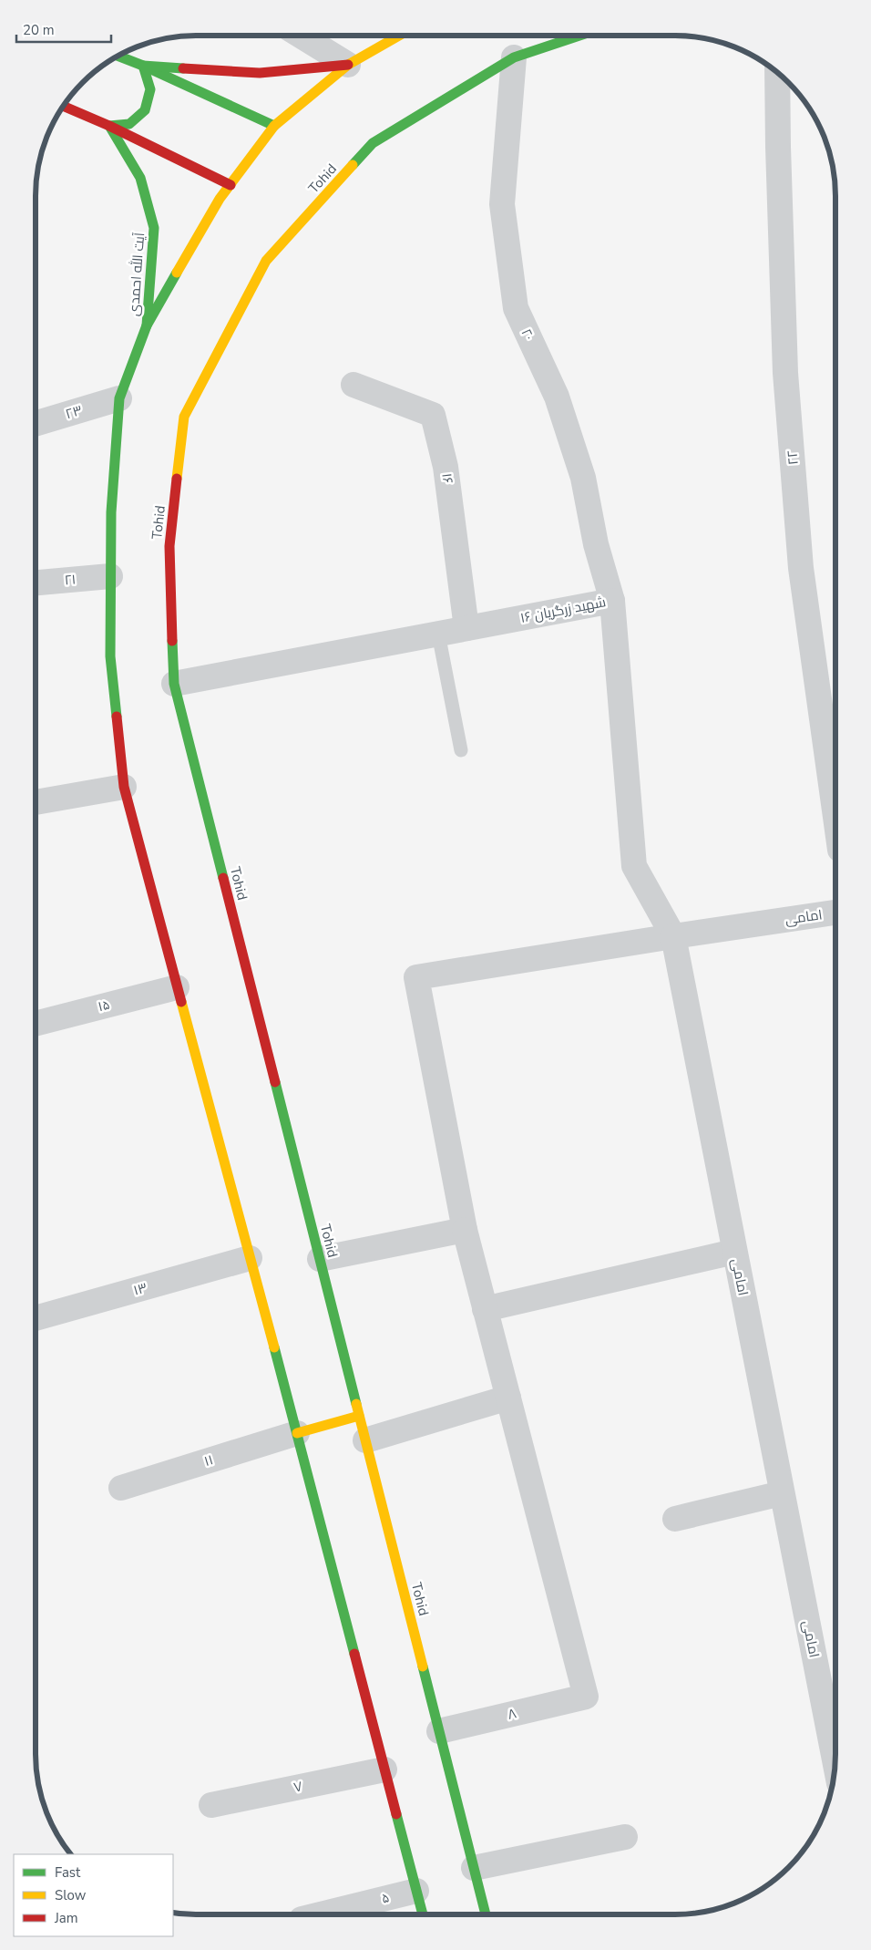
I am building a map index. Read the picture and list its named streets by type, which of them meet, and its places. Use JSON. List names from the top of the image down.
{
  "streets": {
    "main road": ["Tohid", "آیت الله احمدی"],
    "street": [
      "۲۰",
      "۲۳",
      "۲۲",
      "۱۶",
      "۲۱",
      "۱۶ شهید زرگریان",
      "امامی",
      "۱۵",
      "۱۳",
      "۱۱",
      "۸",
      "۷",
      "۵"
    ]
  },
  "crossings": [
    ["Tohid", "۲۰"],
    ["Tohid", "۱۶ شهید زرگریان"],
    ["Tohid", "۸"],
    ["۲۰", "۱۶ شهید زرگریان"],
    ["۱۶", "۱۶ شهید زرگریان"],
    ["۱۶ شهید زرگریان", "امامی"]
  ],
  "legend": ["Fast", "Slow", "Jam"],
  "scale_bar": "20 m"
}
